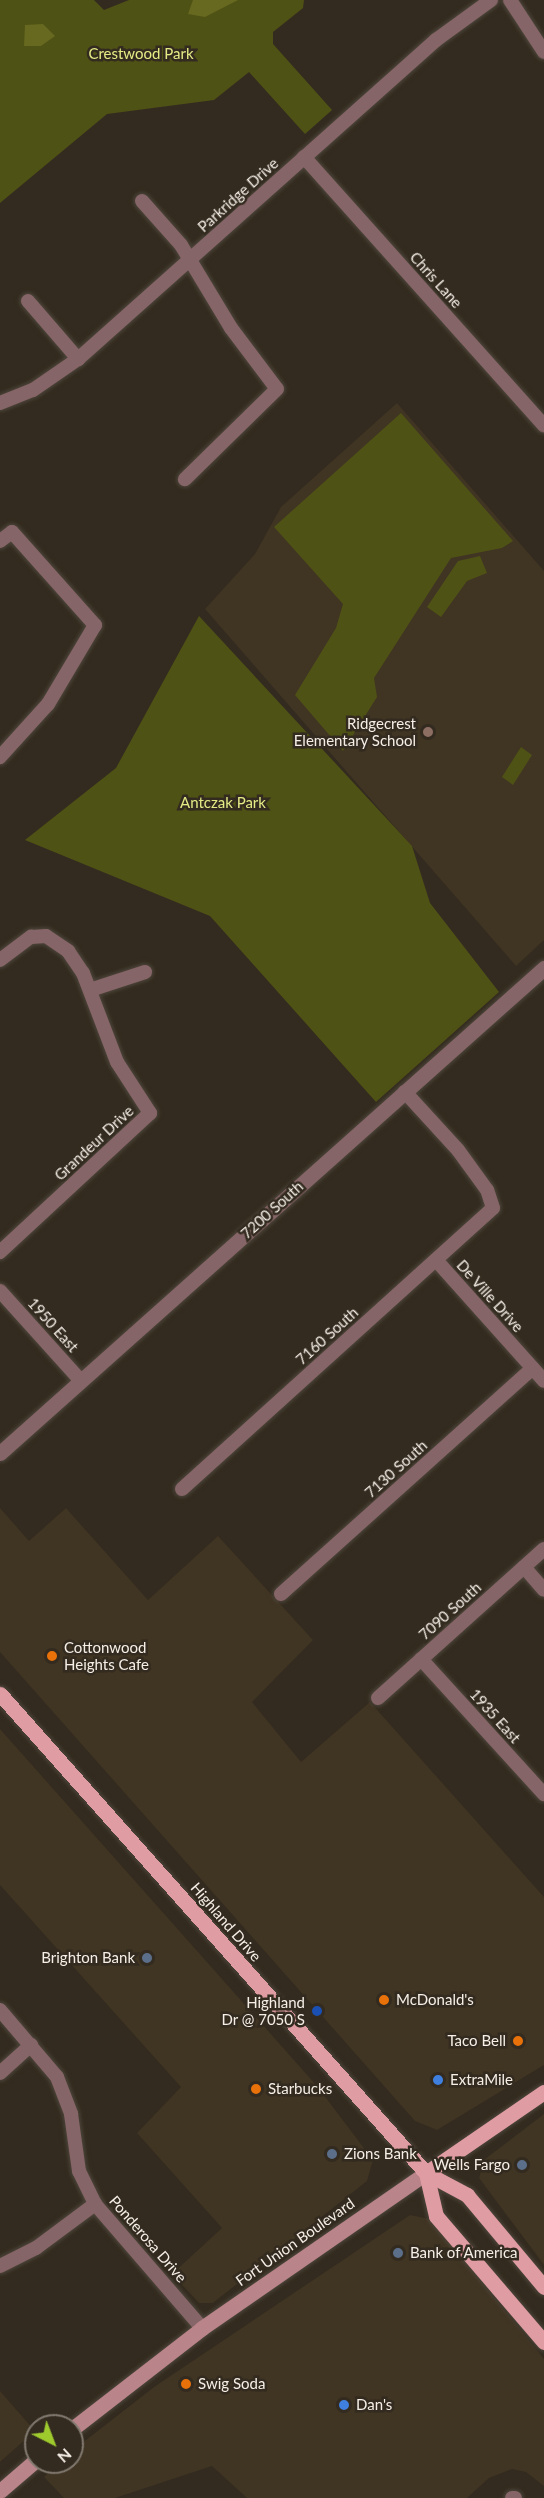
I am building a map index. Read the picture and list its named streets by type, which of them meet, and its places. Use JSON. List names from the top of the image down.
{
  "streets": {
    "main road": ["Highland Drive", "Fort Union Boulevard"],
    "street": [
      "Parkridge Drive",
      "Chris Lane",
      "Grandeur Drive",
      "7200 South",
      "De Ville Drive",
      "1950 East",
      "7160 South",
      "7130 South",
      "7090 South",
      "1935 East",
      "Ponderosa Drive"
    ]
  },
  "crossings": [
    ["Parkridge Drive", "Chris Lane"],
    ["7200 South", "1950 East"],
    ["7200 South", "7160 South"],
    ["De Ville Drive", "7160 South"],
    ["De Ville Drive", "7130 South"],
    ["7090 South", "1935 East"],
    ["Highland Drive", "Fort Union Boulevard"],
    ["Ponderosa Drive", "Fort Union Boulevard"]
  ],
  "parks": ["Crestwood Park", "Antczak Park"],
  "places": [
    "Ridgecrest Elementary School",
    "Cottonwood Heights Cafe",
    "Brighton Bank",
    "McDonald's",
    "Highland Dr @ 7050 S",
    "Taco Bell",
    "ExtraMile",
    "Starbucks",
    "Zions Bank",
    "Wells Fargo",
    "Bank of America",
    "Swig Soda",
    "Dan's"
  ],
  "north": "bottom right"
}
